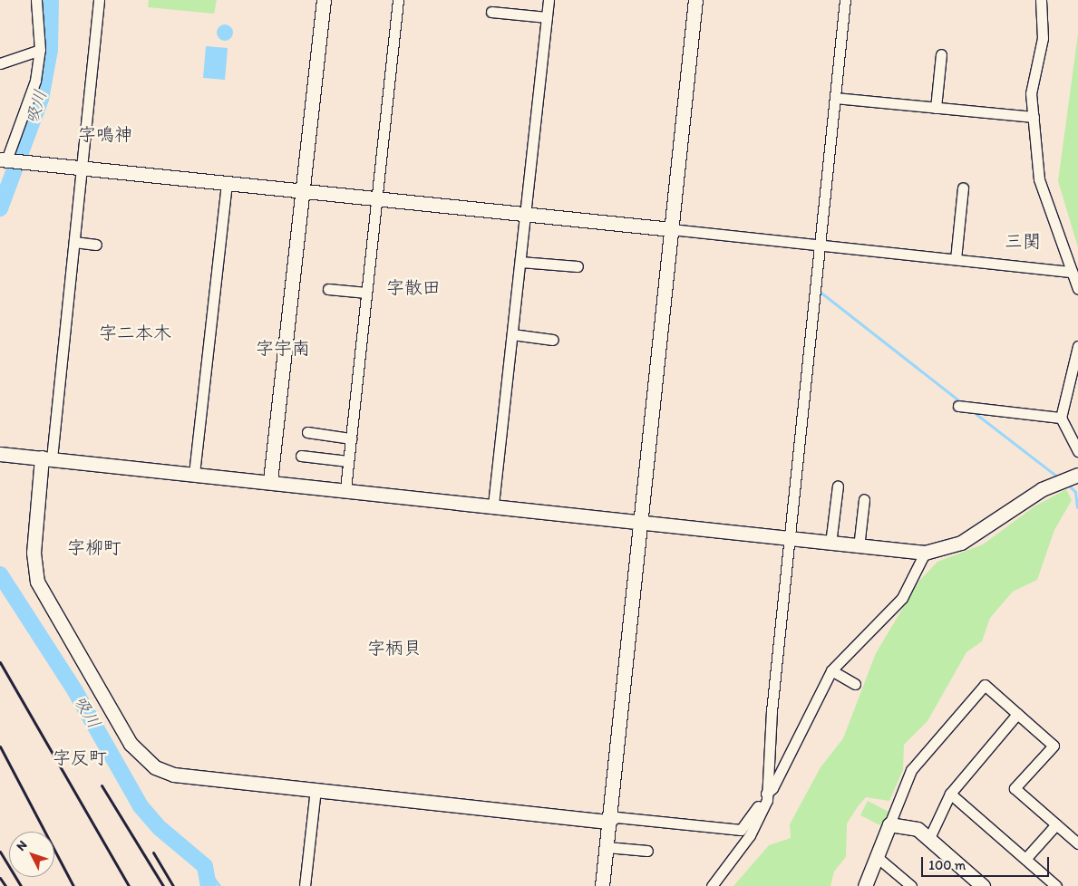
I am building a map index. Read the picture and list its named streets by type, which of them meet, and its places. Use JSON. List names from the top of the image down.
{
  "districts": [
    "字鳴神",
    "三関",
    "字散田",
    "字二本木",
    "字宇南",
    "字柳町",
    "字柄貝",
    "字反町"
  ],
  "water": ["吸川"],
  "scale_bar": "100 m",
  "north": "top left"
}
